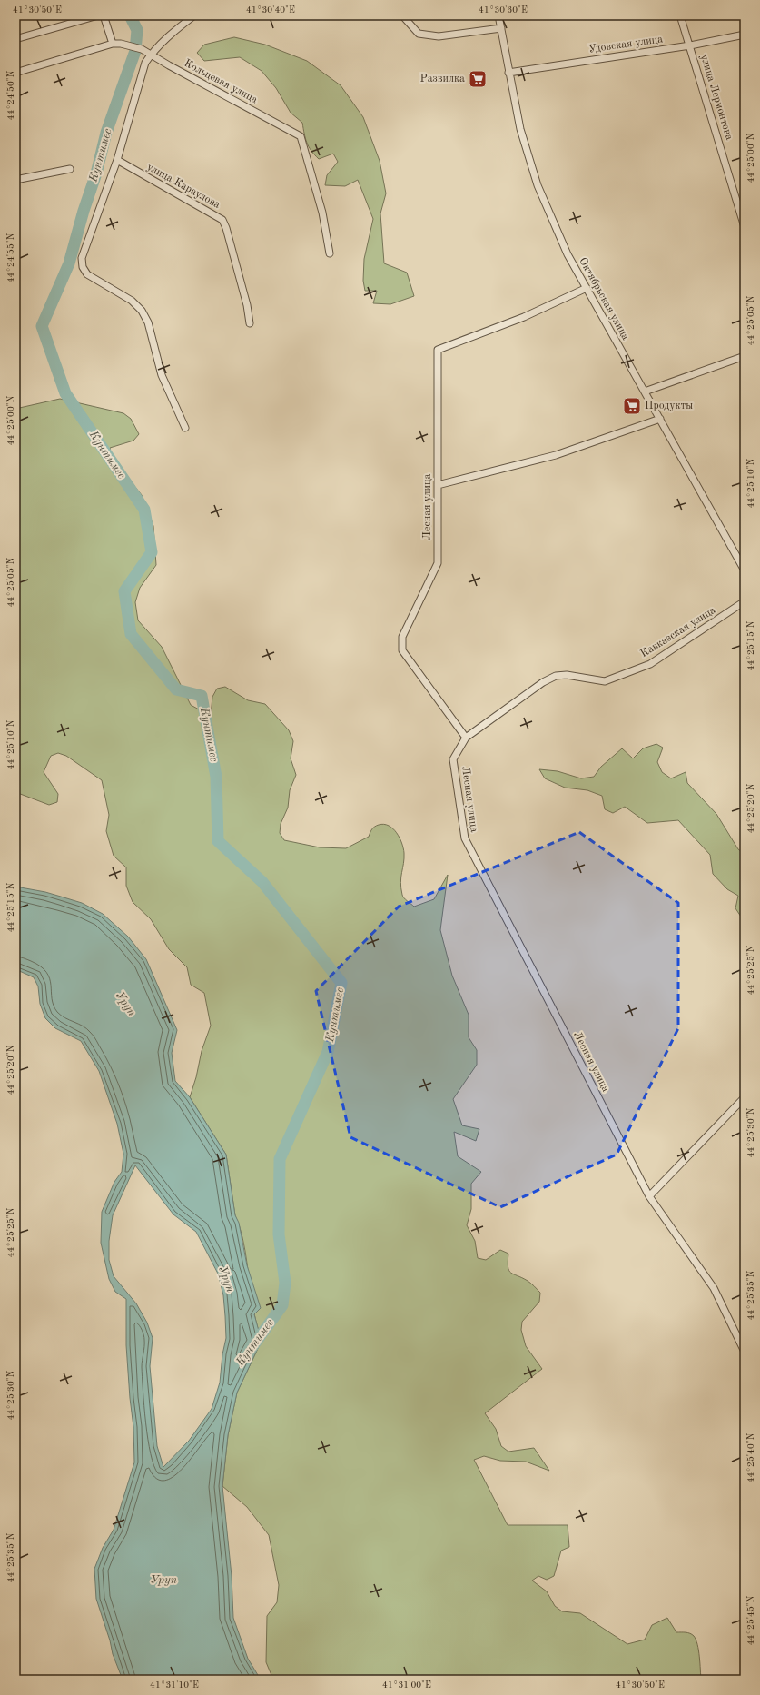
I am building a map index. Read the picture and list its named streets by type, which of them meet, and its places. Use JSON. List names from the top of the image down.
{
  "streets": {
    "street": [
      "Удовская улица",
      "Кольцевая улица",
      "улица Лермонтова",
      "улица Караулова",
      "Октябрьская улица",
      "Лесная улица",
      "Кавказская улица"
    ]
  },
  "crossings": [
    ["Удовская улица", "улица Лермонтова"],
    ["Удовская улица", "Октябрьская улица"],
    ["Октябрьская улица", "Лесная улица"],
    ["Лесная улица", "Кавказская улица"]
  ],
  "water": ["Кунтимес", "Уруп"],
  "places": {
    "supermarket": ["Развилка", "Продукты"]
  },
  "coordinates": [
    "41°30'50\"E",
    "41°30'40\"E",
    "41°30'30\"E",
    "44°24'50\"N",
    "44°25'00\"N",
    "44°24'55\"N",
    "44°25'05\"N",
    "44°25'10\"N",
    "44°25'15\"N",
    "44°25'20\"N",
    "44°25'25\"N",
    "44°25'30\"N",
    "44°25'35\"N",
    "44°25'40\"N",
    "44°25'45\"N",
    "41°31'10\"E",
    "41°31'00\"E"
  ]
}
